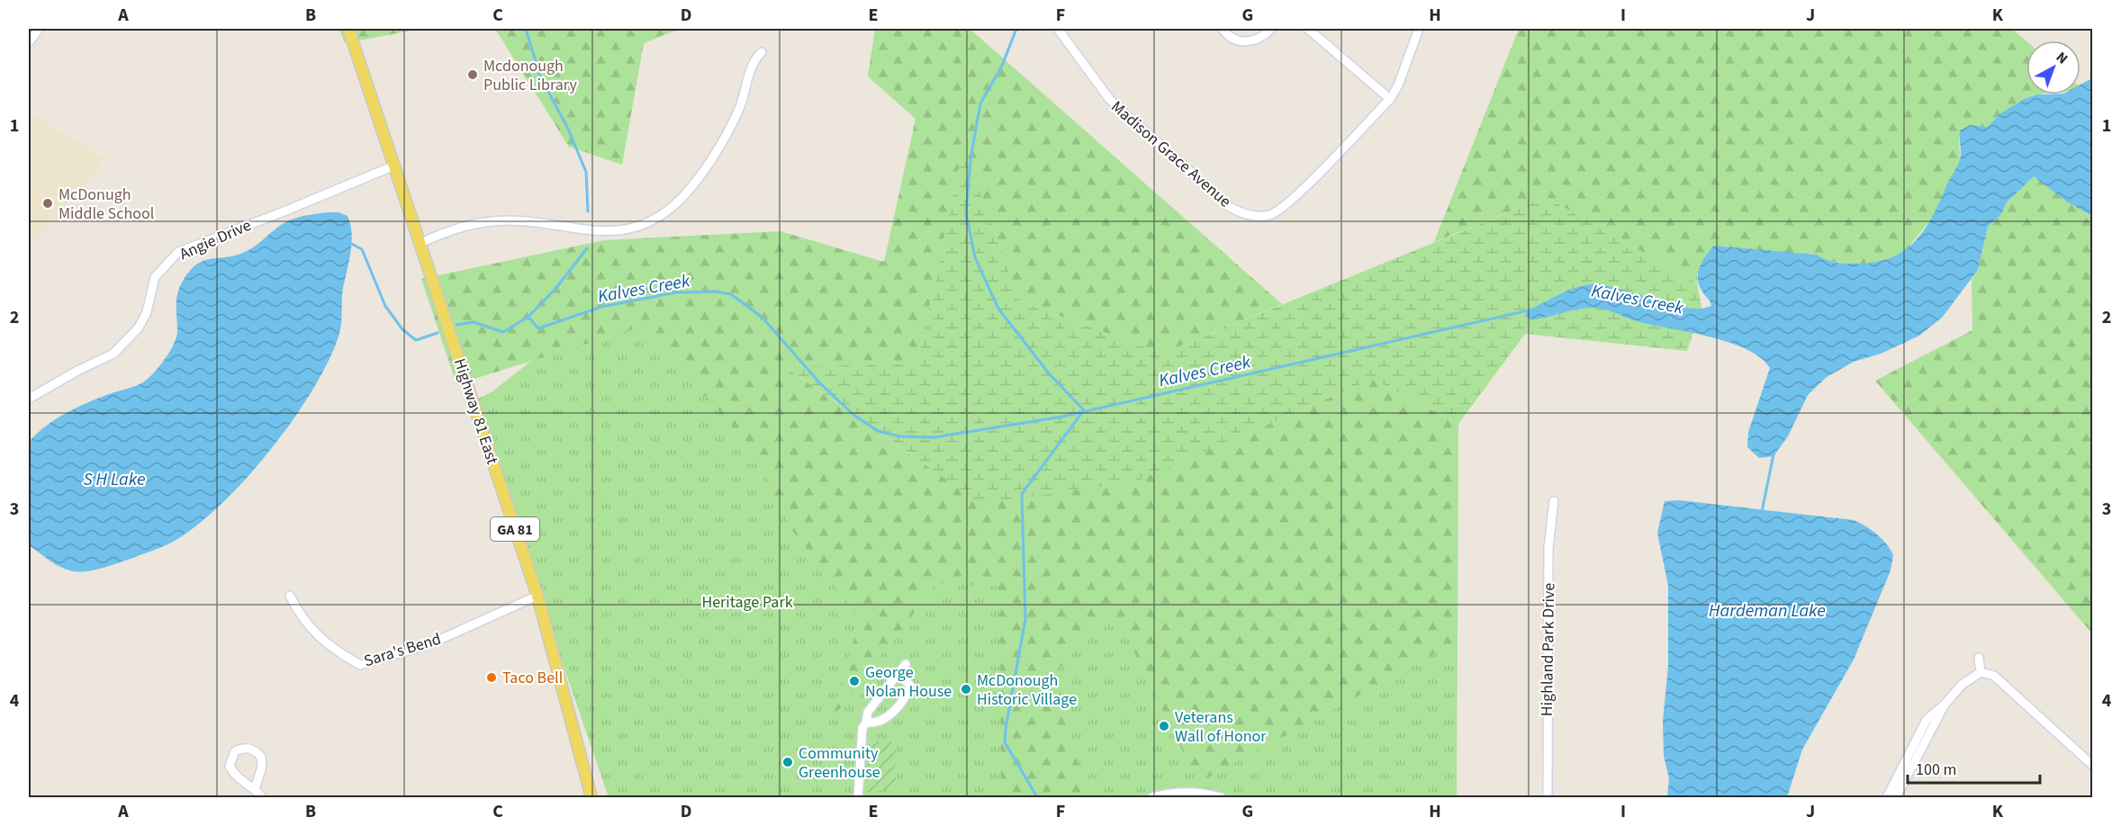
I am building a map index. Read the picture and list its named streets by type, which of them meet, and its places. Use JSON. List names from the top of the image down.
{
  "streets": {
    "main road": ["Highway 81 East", "GA 81"],
    "street": [
      "Madison Grace Avenue",
      "Angie Drive",
      "Sara's Bend",
      "Highland Park Drive"
    ]
  },
  "crossings": [
    ["Angie Drive", "Highway 81 East"],
    ["Highway 81 East", "Sara's Bend"]
  ],
  "water": ["Kalves Creek", "S H Lake", "Hardeman Lake"],
  "parks": ["Heritage Park"],
  "places": [
    "Mcdonough Public Library",
    "McDonugh Middle School",
    "Taco Bell",
    "George Nolan House",
    "McDonough Historic Village",
    "Veterans Wall of Honor",
    "Community Greenhouse"
  ],
  "scale_bar": "100 m",
  "north": "top right",
  "grid": {
    "columns": [
      "A",
      "B",
      "C",
      "D",
      "E",
      "F",
      "G",
      "H",
      "I",
      "J",
      "K"
    ],
    "rows": [
      "1",
      "2",
      "3",
      "4"
    ]
  }
}
